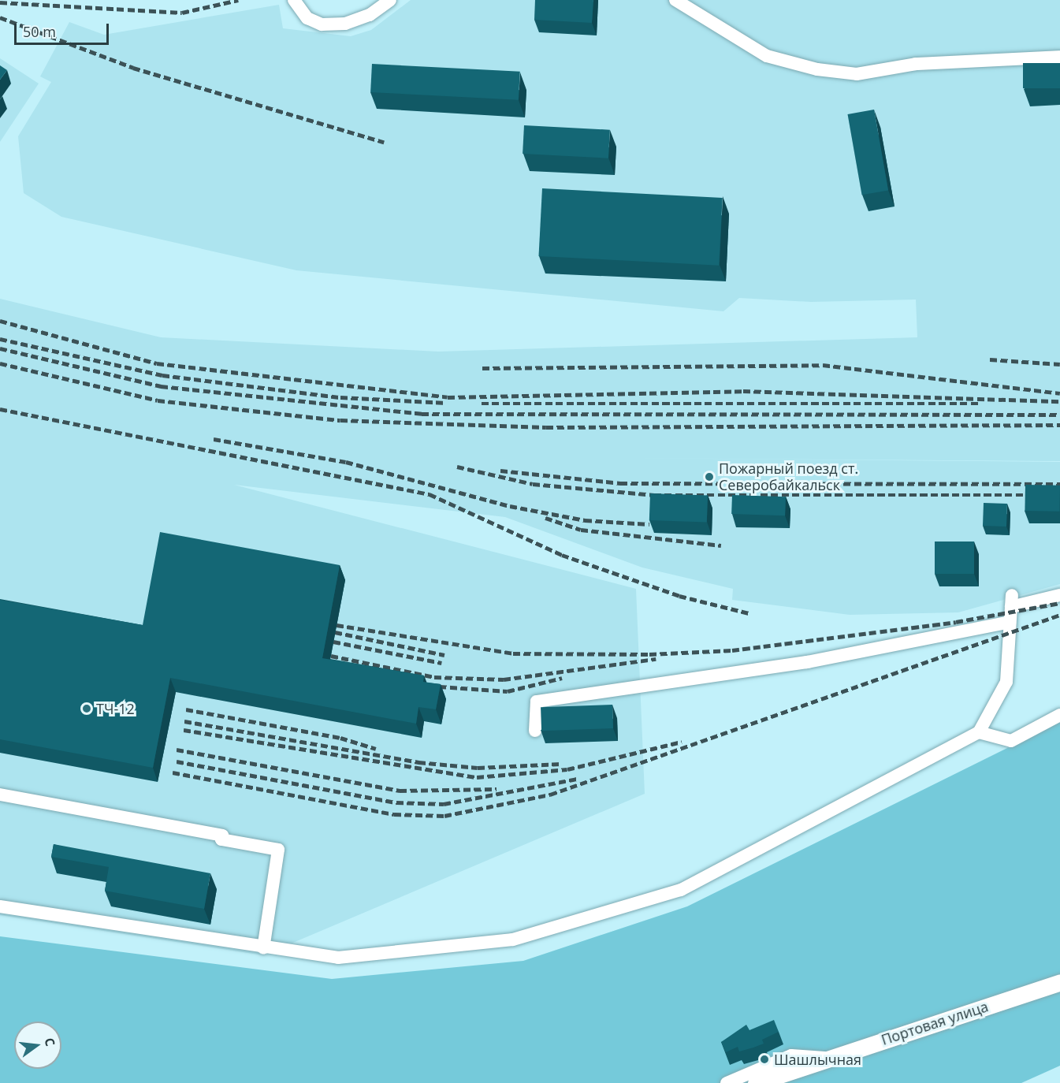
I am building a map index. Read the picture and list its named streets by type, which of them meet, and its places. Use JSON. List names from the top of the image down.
{
  "streets": {
    "main road": ["Портовая улица"]
  },
  "places": ["Пожарный поезд ст. Северобайкальск", "ТЧ-12", "Шашлычная"],
  "scale_bar": "50 m",
  "north": "right"
}
